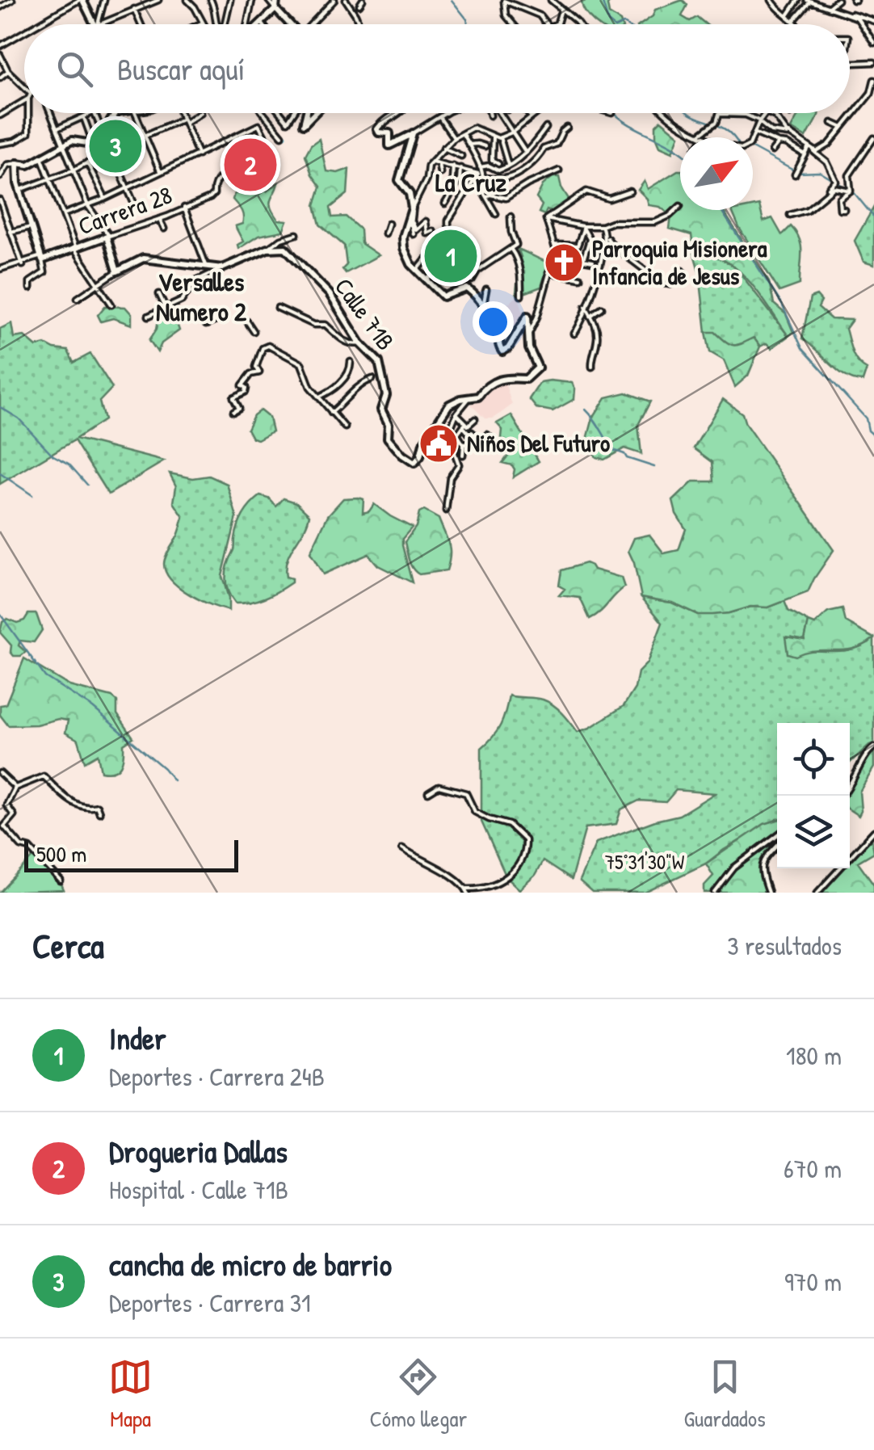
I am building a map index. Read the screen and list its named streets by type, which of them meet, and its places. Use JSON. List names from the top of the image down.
{
  "streets": {
    "street": ["Carrera 28", "Calle 71B"]
  },
  "districts": ["La Cruz", "Versalles Numero 2"],
  "places": {
    "church": ["Parroquia Misionera Infancia de Jesus"],
    "public building": ["Niños Del Futuro"]
  },
  "scale_bar": "500 m",
  "north": "top right",
  "page": {
    "search": "Buscar aquí",
    "pins": ["3", "2", "1"],
    "scale": "500 m",
    "heading": ["Cerca", "3 resultados"],
    "list": [
      {
        "mark": "1",
        "name": "Inder",
        "note": "Deportes · Carrera 24B",
        "value": "180 m"
      },
      {
        "mark": "2",
        "name": "Drogueria Dallas",
        "note": "Hospital · Calle 71B",
        "value": "670 m"
      },
      {
        "mark": "3",
        "name": "cancha de micro de barrio",
        "note": "Deportes · Carrera 31",
        "value": "970 m"
      }
    ],
    "nav": ["Mapa", "Cómo llegar", "Guardados"]
  },
  "coordinates": ["75°31'30\"W"]
}
